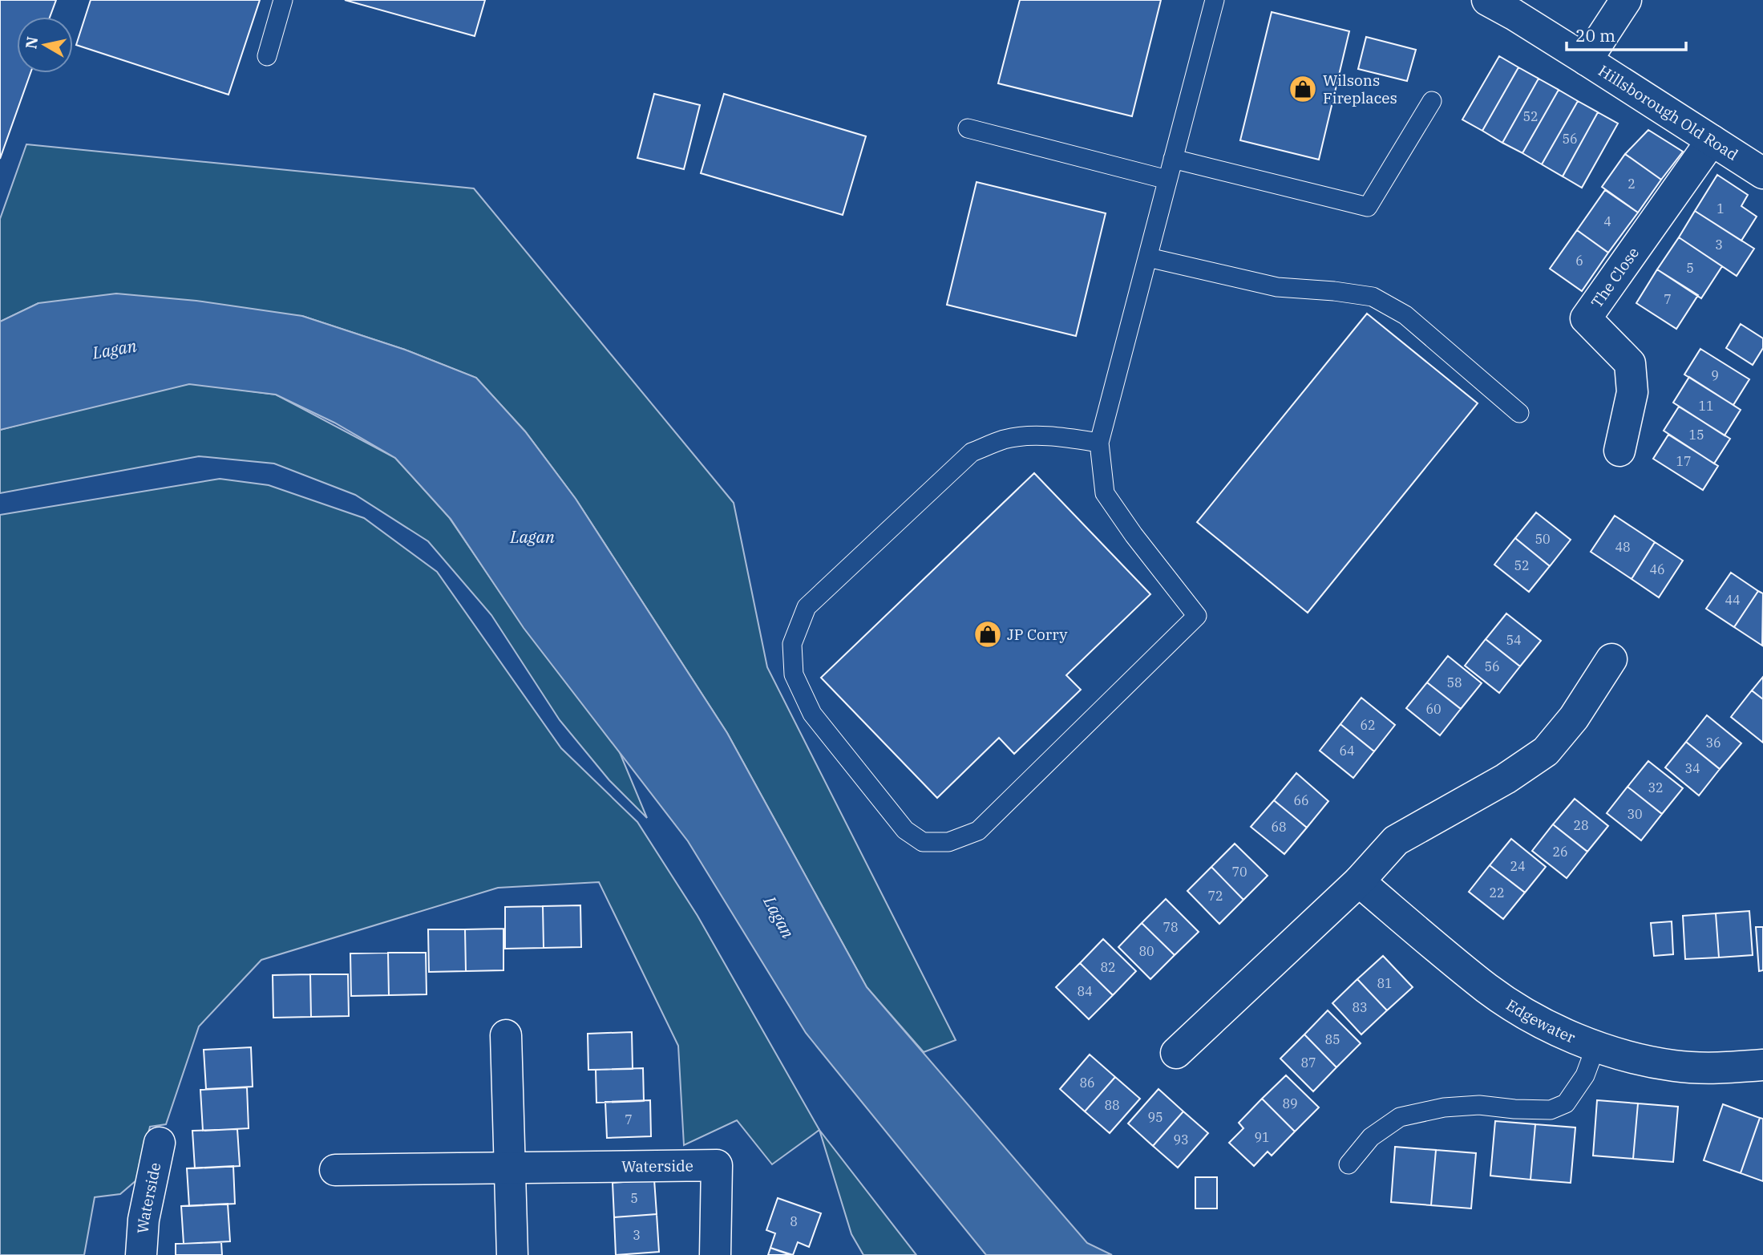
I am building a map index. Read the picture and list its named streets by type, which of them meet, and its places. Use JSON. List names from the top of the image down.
{
  "streets": {
    "street": [
      "Hillsborough Old Road",
      "The Close",
      "Edgewater",
      "Waterside"
    ]
  },
  "crossings": [
    ["Hillsborough Old Road", "The Close"]
  ],
  "water": ["Lagan"],
  "places": {
    "shop": ["Wilsons Fireplaces", "JP Corry"]
  },
  "house_numbers": [
    "52",
    "56",
    "2",
    "1",
    "4",
    "3",
    "6",
    "5",
    "7",
    "9",
    "11",
    "15",
    "17",
    "50",
    "48",
    "52",
    "46",
    "44",
    "54",
    "56",
    "58",
    "60",
    "62",
    "36",
    "64",
    "34",
    "32",
    "66",
    "30",
    "28",
    "68",
    "26",
    "24",
    "70",
    "22",
    "72",
    "78",
    "80",
    "82",
    "81",
    "84",
    "83",
    "85",
    "87",
    "86",
    "89",
    "88",
    "95",
    "7",
    "91",
    "93",
    "5",
    "8",
    "3"
  ],
  "scale_bar": "20 m",
  "north": "left"
}
